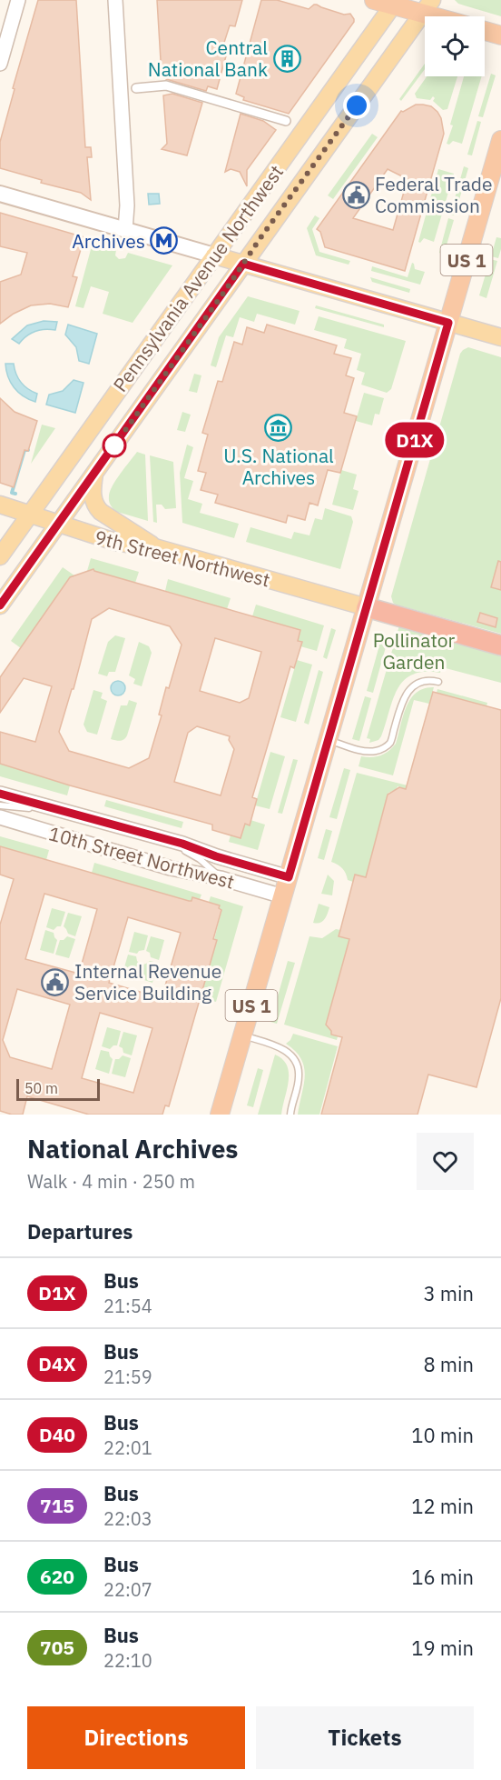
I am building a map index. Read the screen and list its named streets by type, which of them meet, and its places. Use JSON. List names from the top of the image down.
{
  "streets": {
    "highway": ["US 1"],
    "main road": ["Pennsylvania Avenue Northwest", "9th Street Northwest"],
    "street": ["10th Street Northwest"]
  },
  "crossings": [
    ["US 1", "9th Street Northwest"],
    ["US 1", "10th Street Northwest"],
    ["Pennsylvania Avenue Northwest", "9th Street Northwest"]
  ],
  "parks": ["Pollinator Garden"],
  "places": {
    "building": ["Central National Bank"],
    "public building": ["Federal Trade Commission", "Internal Revenue Service Building"],
    "metro station": ["Archives"],
    "museum": ["U.S. National Archives"]
  },
  "lines": ["bus line D1X"],
  "scale_bar": "50 m",
  "page": {
    "on_map": "D1X",
    "scale": "50 m",
    "heading": [
      ["National Archives", "Walk · 4 min · 250 m"],
      "Departures"
    ],
    "list": [
      {
        "mark": "D1X",
        "name": "Bus",
        "note": "21:54",
        "value": "3 min"
      },
      {
        "mark": "D4X",
        "name": "Bus",
        "note": "21:59",
        "value": "8 min"
      },
      {
        "mark": "D40",
        "name": "Bus",
        "note": "22:01",
        "value": "10 min"
      },
      {
        "mark": "715",
        "name": "Bus",
        "note": "22:03",
        "value": "12 min"
      },
      {
        "mark": "620",
        "name": "Bus",
        "note": "22:07",
        "value": "16 min"
      },
      {
        "mark": "705",
        "name": "Bus",
        "note": "22:10",
        "value": "19 min"
      }
    ],
    "buttons": ["Directions", "Tickets"]
  }
}
